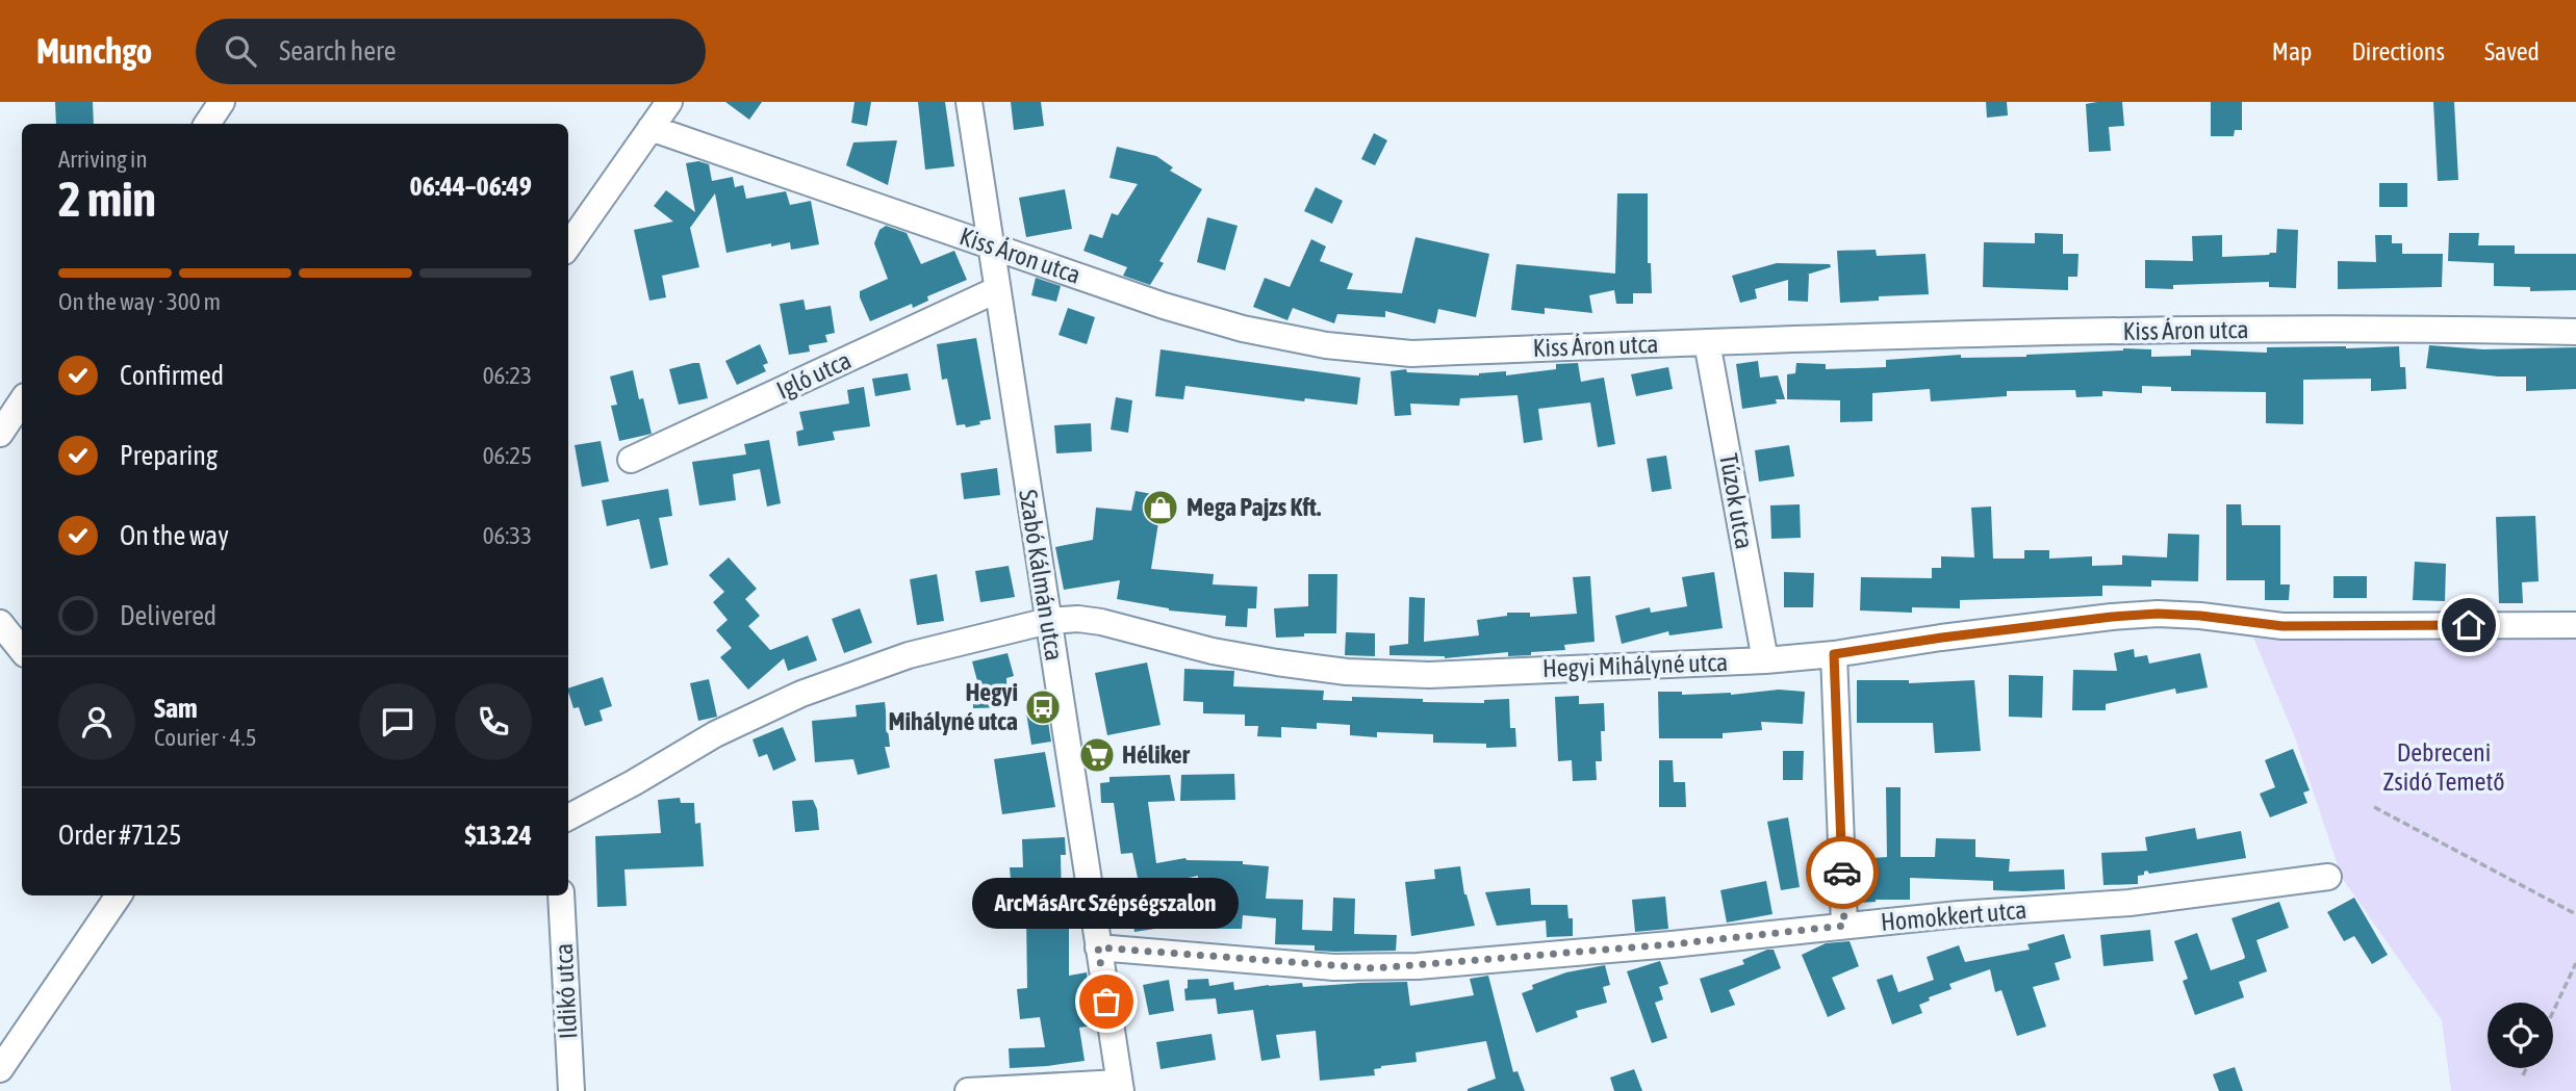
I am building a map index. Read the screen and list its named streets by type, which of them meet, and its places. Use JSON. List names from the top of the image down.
{
  "streets": {
    "street": [
      "Kiss Áron utca",
      "Igló utca",
      "Túzok utca",
      "Szabó Kálmán utca",
      "Hegyi Mihályné utca",
      "Homokkert utca",
      "Ildikó utca"
    ]
  },
  "crossings": [
    ["Kiss Áron utca", "Túzok utca"],
    ["Kiss Áron utca", "Szabó Kálmán utca"],
    ["Igló utca", "Szabó Kálmán utca"],
    ["Túzok utca", "Hegyi Mihályné utca"],
    ["Szabó Kálmán utca", "Hegyi Mihályné utca"],
    ["Szabó Kálmán utca", "Homokkert utca"]
  ],
  "parks": ["Debreceni Zsidó Temető"],
  "places": {
    "shop": ["Mega Pajzs Kft."],
    "bus stop": ["Hegyi Mihályné utca"],
    "supermarket": ["Héliker"],
    "other": ["ArcMásArc Szépségszalon"]
  },
  "page": {
    "header": "Munchgo",
    "search": "Search here",
    "nav": ["Map", "Directions", "Saved"],
    "heading": ["2 min", "Arriving in", "06:44–06:49"],
    "panel": [
      "Sam",
      "Courier · 4.5",
      "Order #7125",
      "$13.24"
    ],
    "bar": "On the way · 300 m",
    "list": [
      ["Confirmed", "06:23"],
      ["Preparing", "06:25"],
      ["On the way", "06:33"],
      "Delivered"
    ],
    "bubble": "ArcMásArc Szépségszalon"
  }
}
